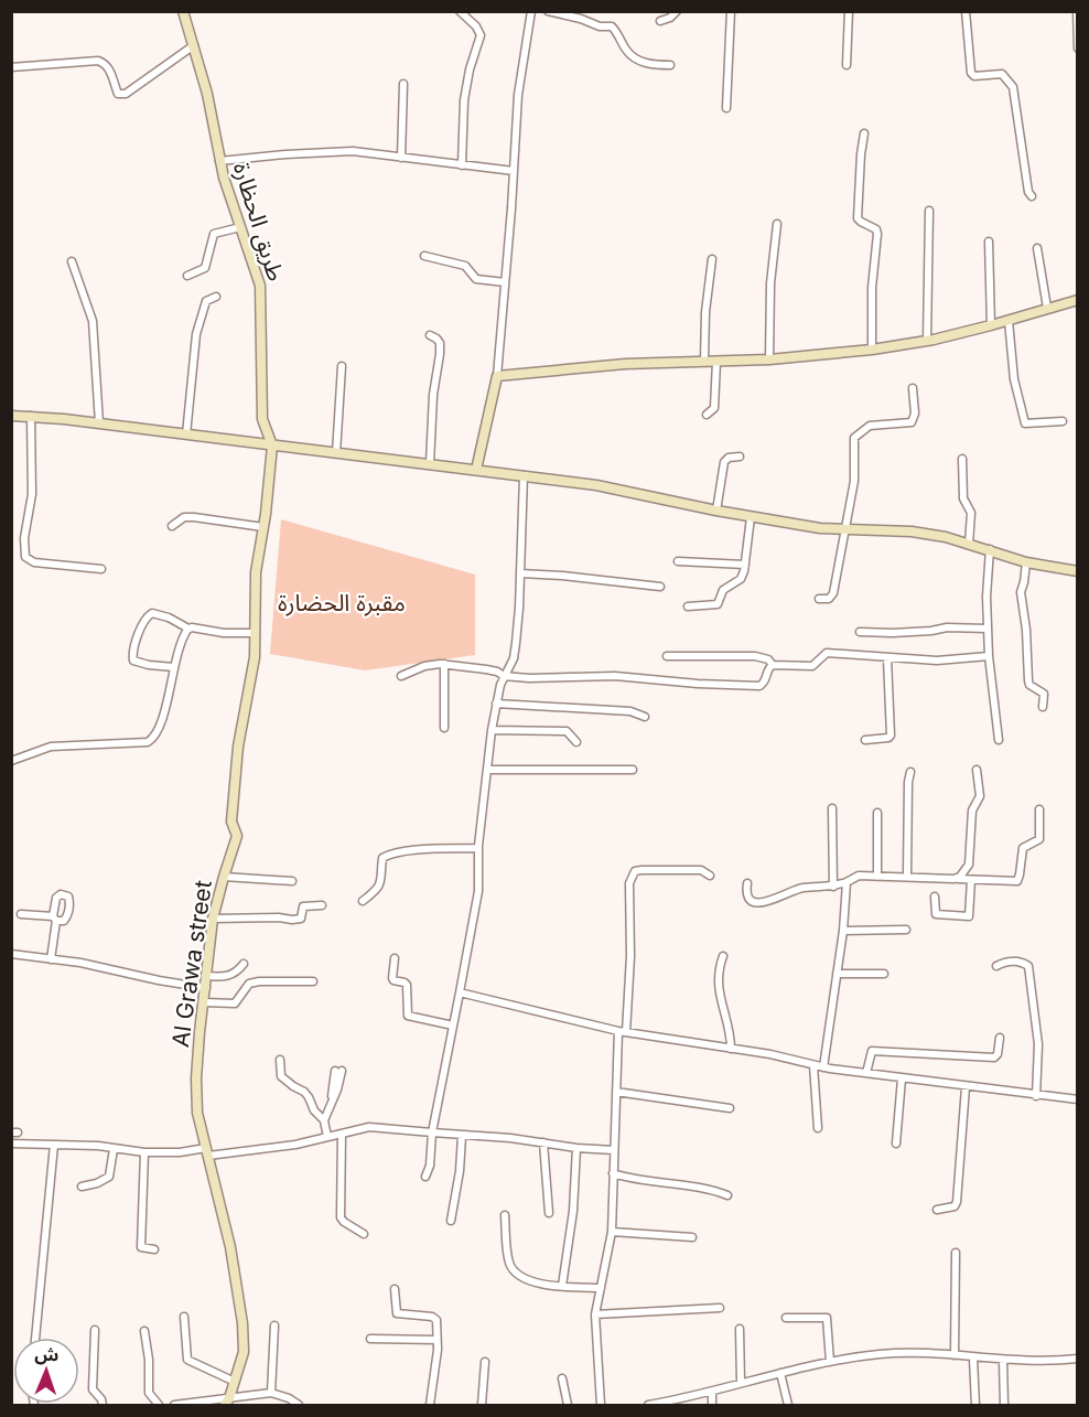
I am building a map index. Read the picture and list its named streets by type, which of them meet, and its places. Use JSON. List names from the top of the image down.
{
  "streets": {
    "street": ["طريق الحظارة", "Al Grawa street"]
  },
  "crossings": [
    ["طريق الحظارة", "Al Grawa street"]
  ],
  "parks": ["مقبرة الحضارة"],
  "north": "top"
}
